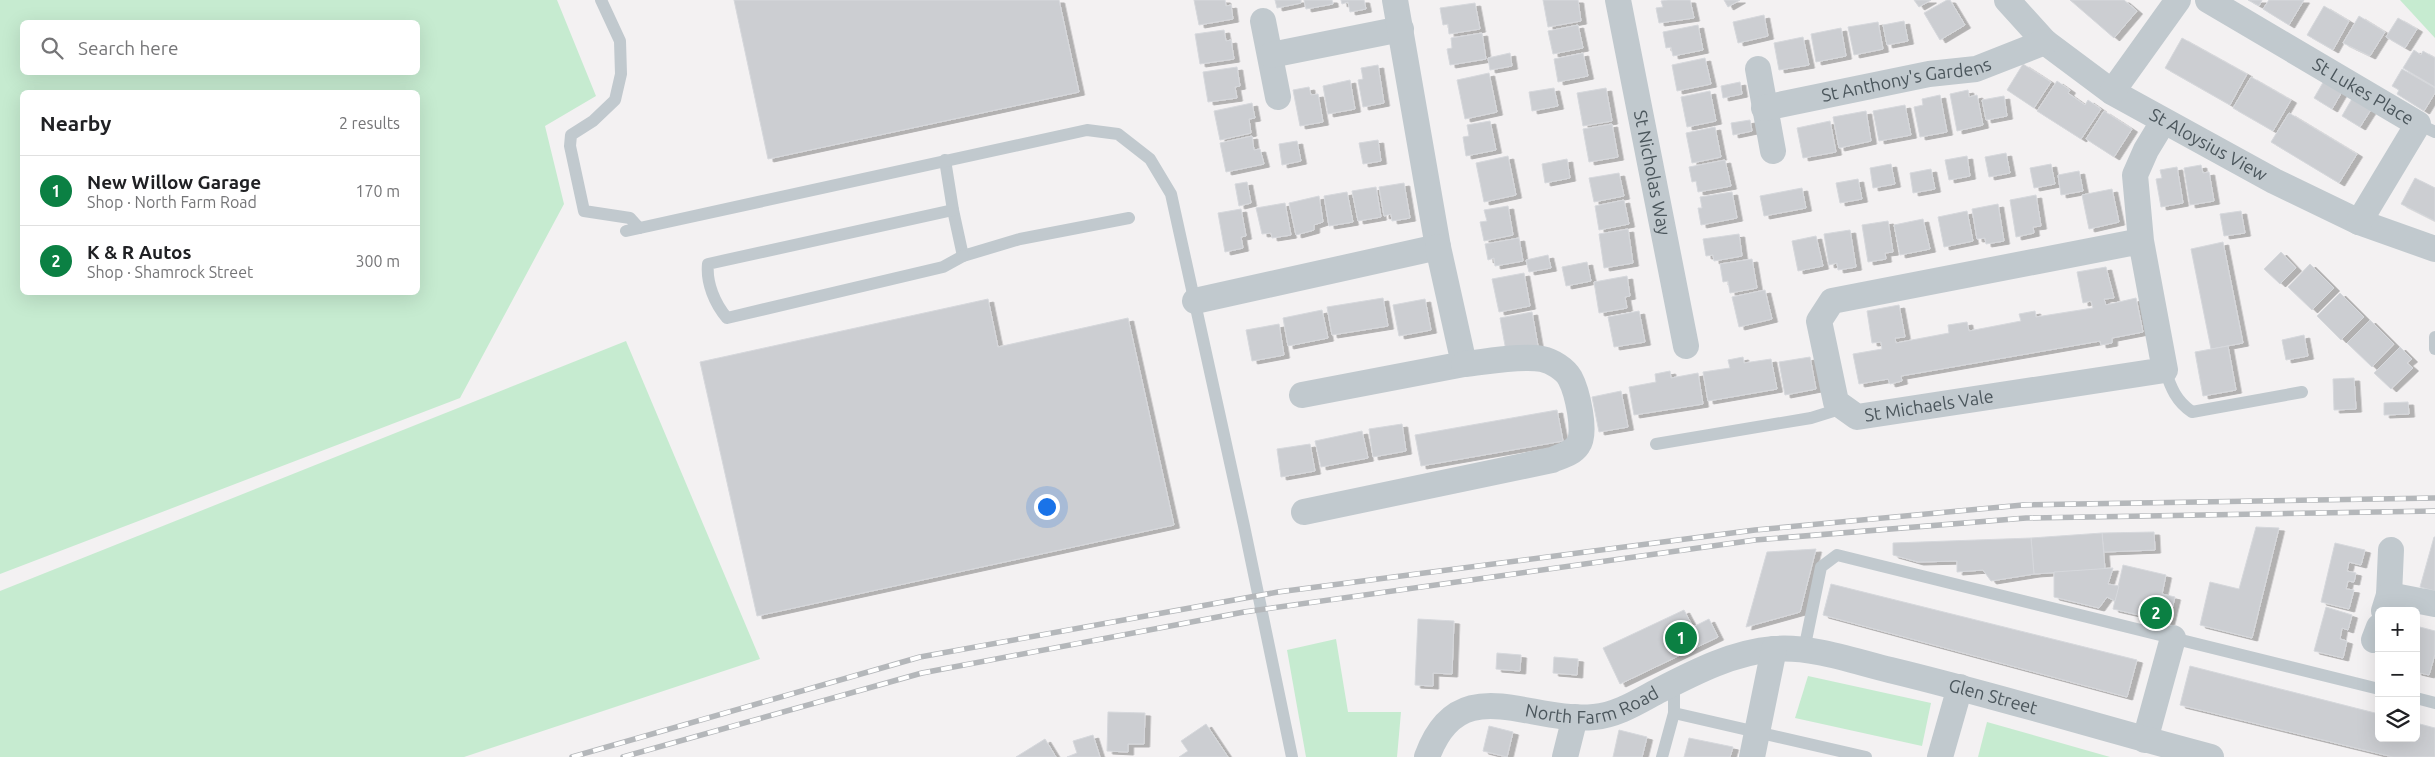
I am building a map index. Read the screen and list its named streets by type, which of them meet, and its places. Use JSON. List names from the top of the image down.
{
  "streets": {
    "street": [
      "St Anthony's Gardens",
      "St Lukes Place",
      "St Aloysius View",
      "St Nicholas Way",
      "St Michaels Vale",
      "Glen Street",
      "North Farm Road"
    ]
  },
  "crossings": [
    ["St Anthony's Gardens", "St Aloysius View"],
    ["St Lukes Place", "St Aloysius View"],
    ["Glen Street", "North Farm Road"]
  ],
  "page": {
    "search": "Search here",
    "heading": ["Nearby", "2 results"],
    "list": [
      {
        "mark": "1",
        "name": "New Willow Garage",
        "note": "Shop · North Farm Road",
        "value": "170 m"
      },
      {
        "mark": "2",
        "name": "K & R Autos",
        "note": "Shop · Shamrock Street",
        "value": "300 m"
      }
    ],
    "pins": ["2", "1"],
    "map_buttons": ["+", "−"]
  }
}
